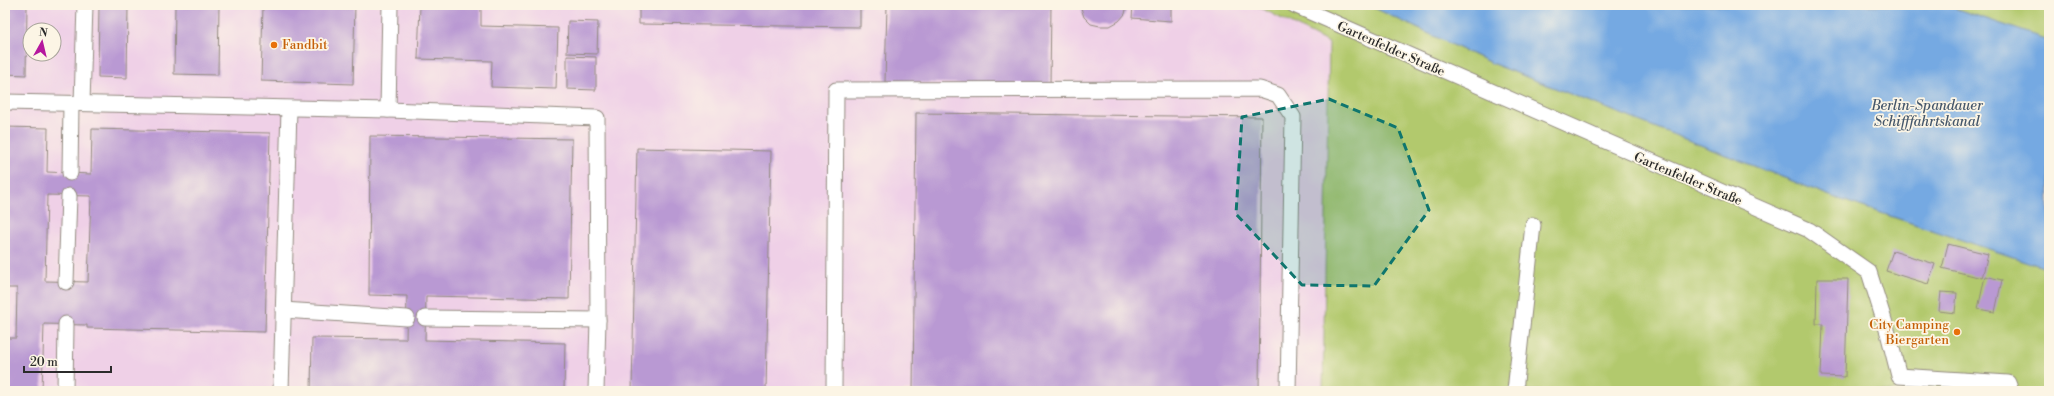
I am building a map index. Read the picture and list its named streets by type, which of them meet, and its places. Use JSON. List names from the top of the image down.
{
  "streets": {
    "lane": ["Gartenfelder Straße"]
  },
  "water": ["Berlin-Spandauer Schifffahrtskanal"],
  "places": ["Fandbit", "City Camping Biergarten"],
  "scale_bar": "20 m",
  "north": "top"
}
